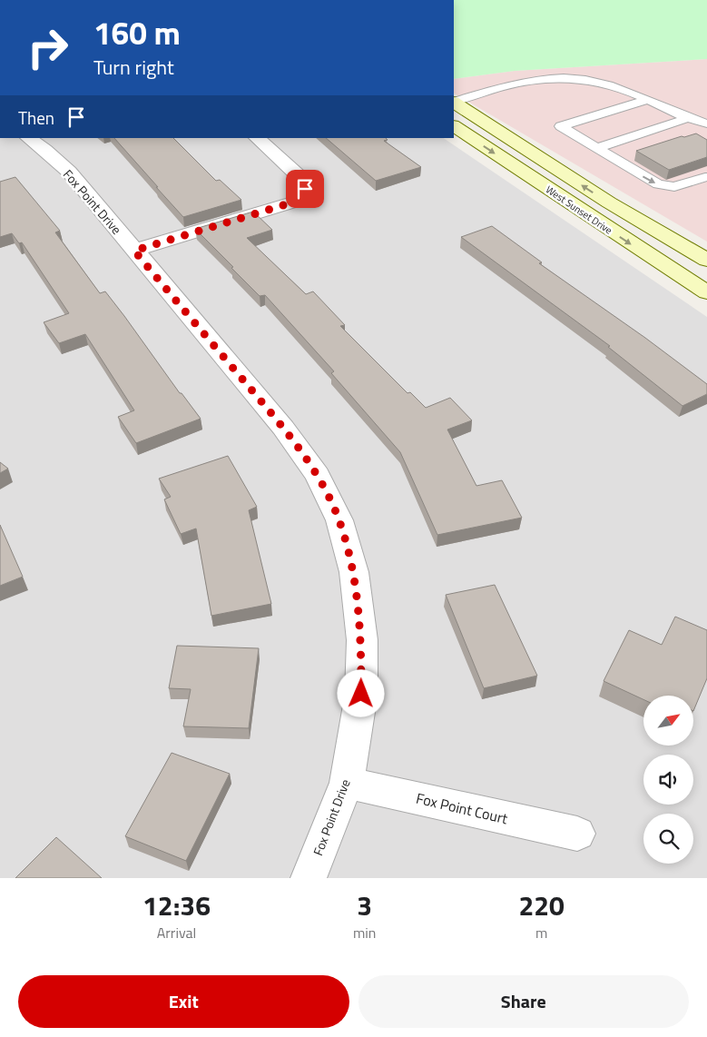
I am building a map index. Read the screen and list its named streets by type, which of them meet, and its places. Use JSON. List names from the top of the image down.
{
  "streets": {
    "main road": ["West Sunset Drive"],
    "street": ["Fox Point Drive", "Fox Point Court"]
  },
  "crossings": [
    ["Fox Point Drive", "Fox Point Court"]
  ],
  "north": "top right",
  "page": {
    "turn": ["160 m", "Turn right"],
    "then": "Then",
    "eta": [
      "12:36",
      "Arrival",
      "3",
      "min",
      "220",
      "m"
    ],
    "buttons": ["Exit", "Share"]
  }
}
